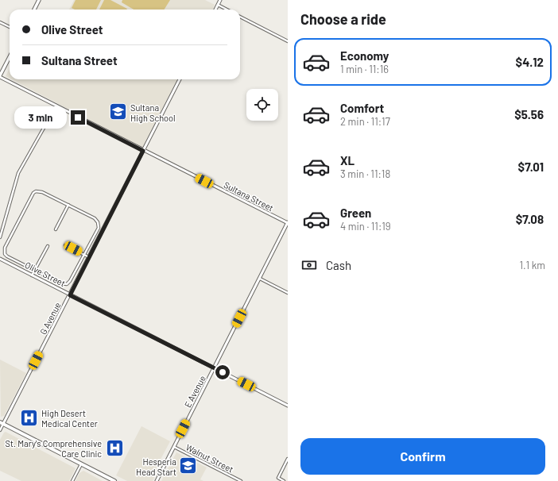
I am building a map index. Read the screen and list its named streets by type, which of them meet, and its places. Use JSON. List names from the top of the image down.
{
  "streets": {
    "street": [
      "Sultana Street",
      "Olive Street",
      "G Avenue",
      "E Avenue",
      "Walnut Street"
    ]
  },
  "crossings": [
    ["Sultana Street", "G Avenue"],
    ["Sultana Street", "E Avenue"],
    ["Olive Street", "G Avenue"],
    ["Olive Street", "E Avenue"],
    ["E Avenue", "Walnut Street"]
  ],
  "places": {
    "school or university": ["Sultana High School", "Hesperia Head Start"],
    "hospital": ["High Desert Medical Center", "St. Mary's Comprehensive Care Clinic"]
  },
  "page": {
    "heading": "Choose a ride",
    "banner": ["Olive Street", "Sultana Street"],
    "list": [
      {
        "name": "Economy",
        "note": "1 min · 11:16",
        "value": "$4.12"
      },
      {
        "name": "Comfort",
        "note": "2 min · 11:17",
        "value": "$5.56"
      },
      {
        "name": "XL",
        "note": "3 min · 11:18",
        "value": "$7.01"
      },
      {
        "name": "Green",
        "note": "4 min · 11:19",
        "value": "$7.08"
      }
    ],
    "bubble": "3 min",
    "pay": ["Cash", "1.1 km"],
    "buttons": "Confirm"
  }
}
